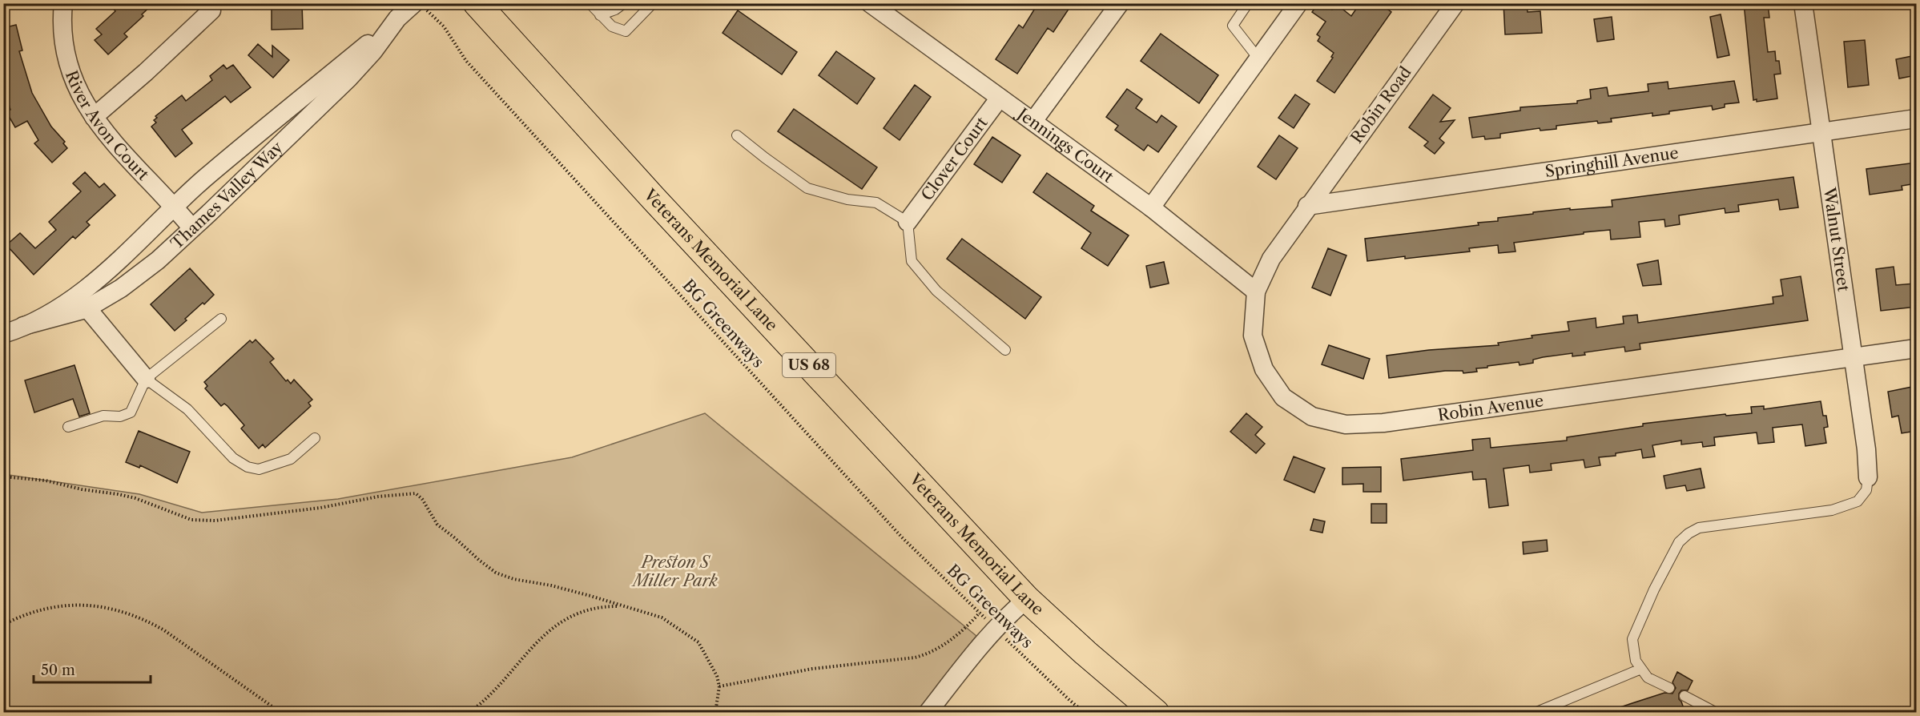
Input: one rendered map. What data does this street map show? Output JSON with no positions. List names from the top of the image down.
{
  "streets": {
    "main road": ["Veterans Memorial Lane", "US 68"],
    "street": [
      "Robin Road",
      "River Avon Court",
      "Jennings Court",
      "Clover Court",
      "Springhill Avenue",
      "Thames Valley Way",
      "Walnut Street",
      "Robin Avenue"
    ],
    "path": ["BG Greenways"]
  },
  "crossings": [
    ["Robin Road", "Springhill Avenue"],
    ["Robin Road", "Robin Avenue"],
    ["River Avon Court", "Thames Valley Way"],
    ["Jennings Court", "Clover Court"],
    ["Jennings Court", "Robin Avenue"],
    ["Springhill Avenue", "Walnut Street"],
    ["Springhill Avenue", "Robin Avenue"],
    ["Walnut Street", "Robin Avenue"]
  ],
  "parks": ["Preston S Miller Park"],
  "scale_bar": "50 m"
}
